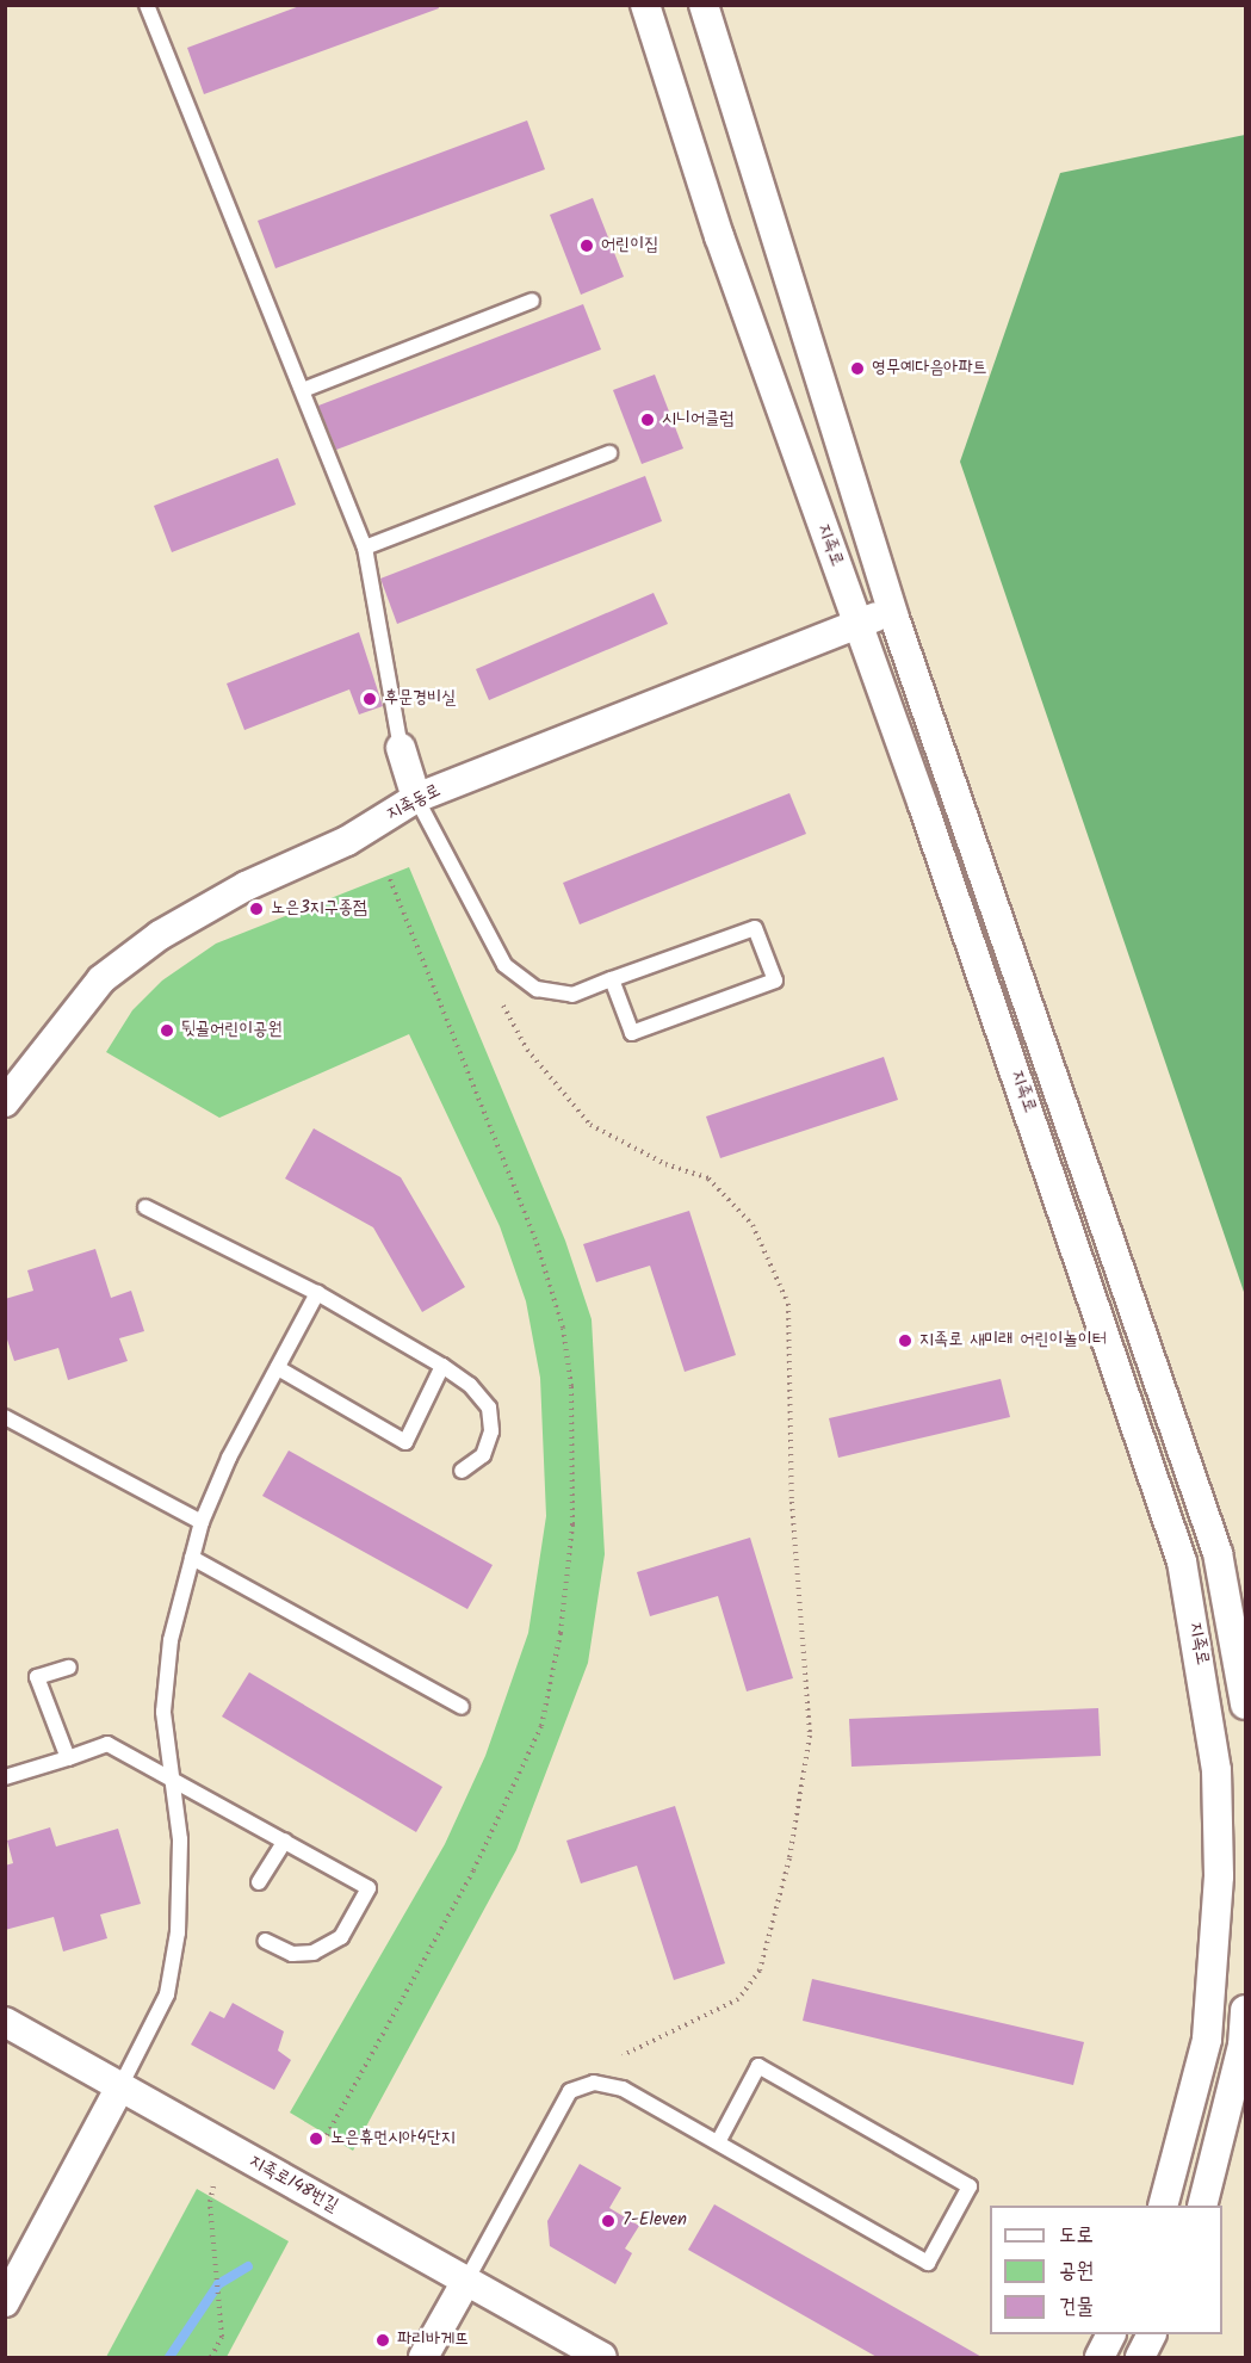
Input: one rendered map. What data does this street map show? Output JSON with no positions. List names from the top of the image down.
{
  "streets": {
    "street": ["지족로", "지족동로", "지족로148번길"]
  },
  "crossings": [
    ["지족로", "지족동로"]
  ],
  "places": [
    "어린이집",
    "영무예다음아파트",
    "시니어클럽",
    "후문경비실",
    "노은3지구종점",
    "뒷골어린이공원",
    "지족로 새미래 어린이놀이터",
    "노은휴먼시아4단지",
    "7-Eleven",
    "파리바게뜨"
  ],
  "legend": ["도로", "공원", "건물"]
}
